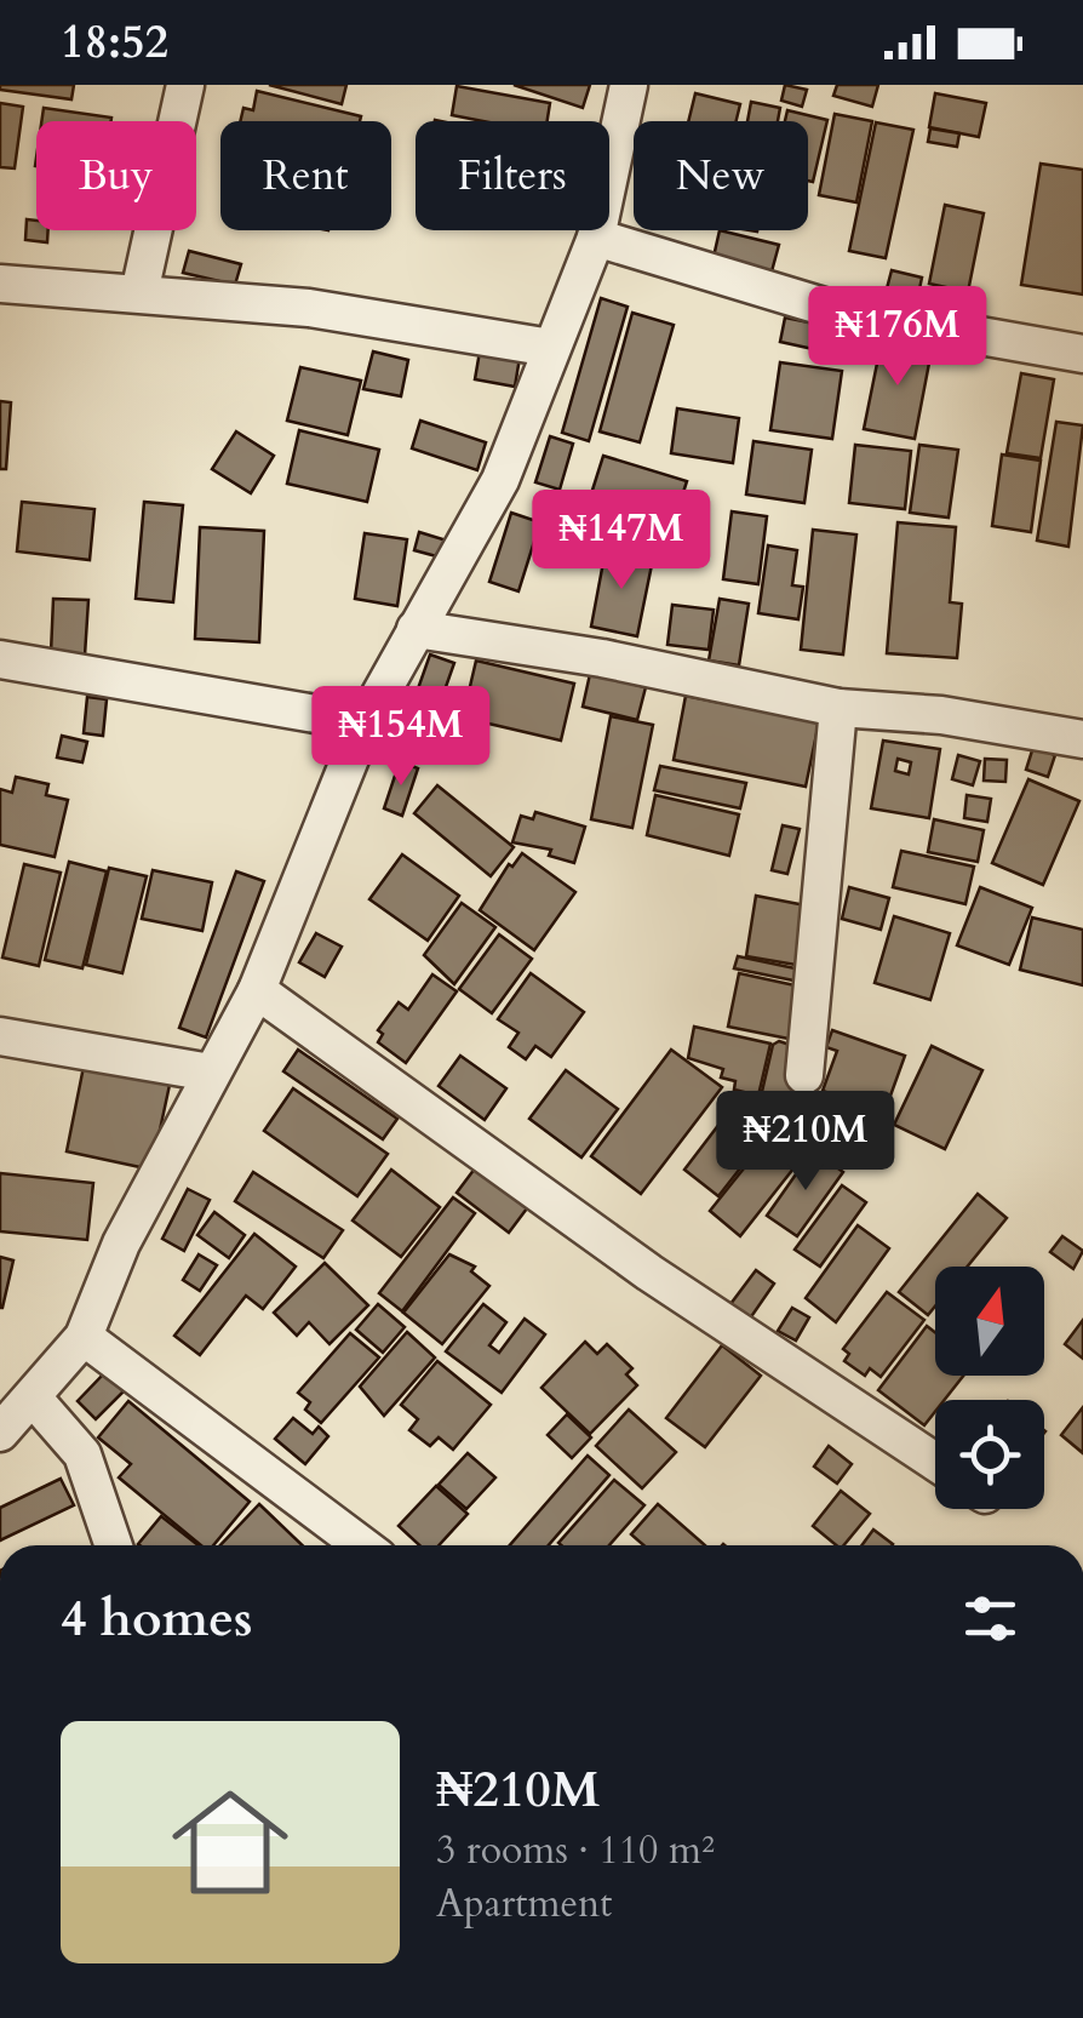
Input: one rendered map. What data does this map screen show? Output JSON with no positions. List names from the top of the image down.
{
  "north": "top",
  "page": {
    "status": "18:52",
    "chip": [
      "Buy",
      "Rent",
      "Filters",
      "New"
    ],
    "price": [
      "₦176M",
      "₦147M",
      "₦154M",
      "₦210M"
    ],
    "heading": "4 homes",
    "list": [
      {
        "name": "₦210M",
        "note": "3 rooms · 110 m² · Apartment"
      }
    ]
  }
}
